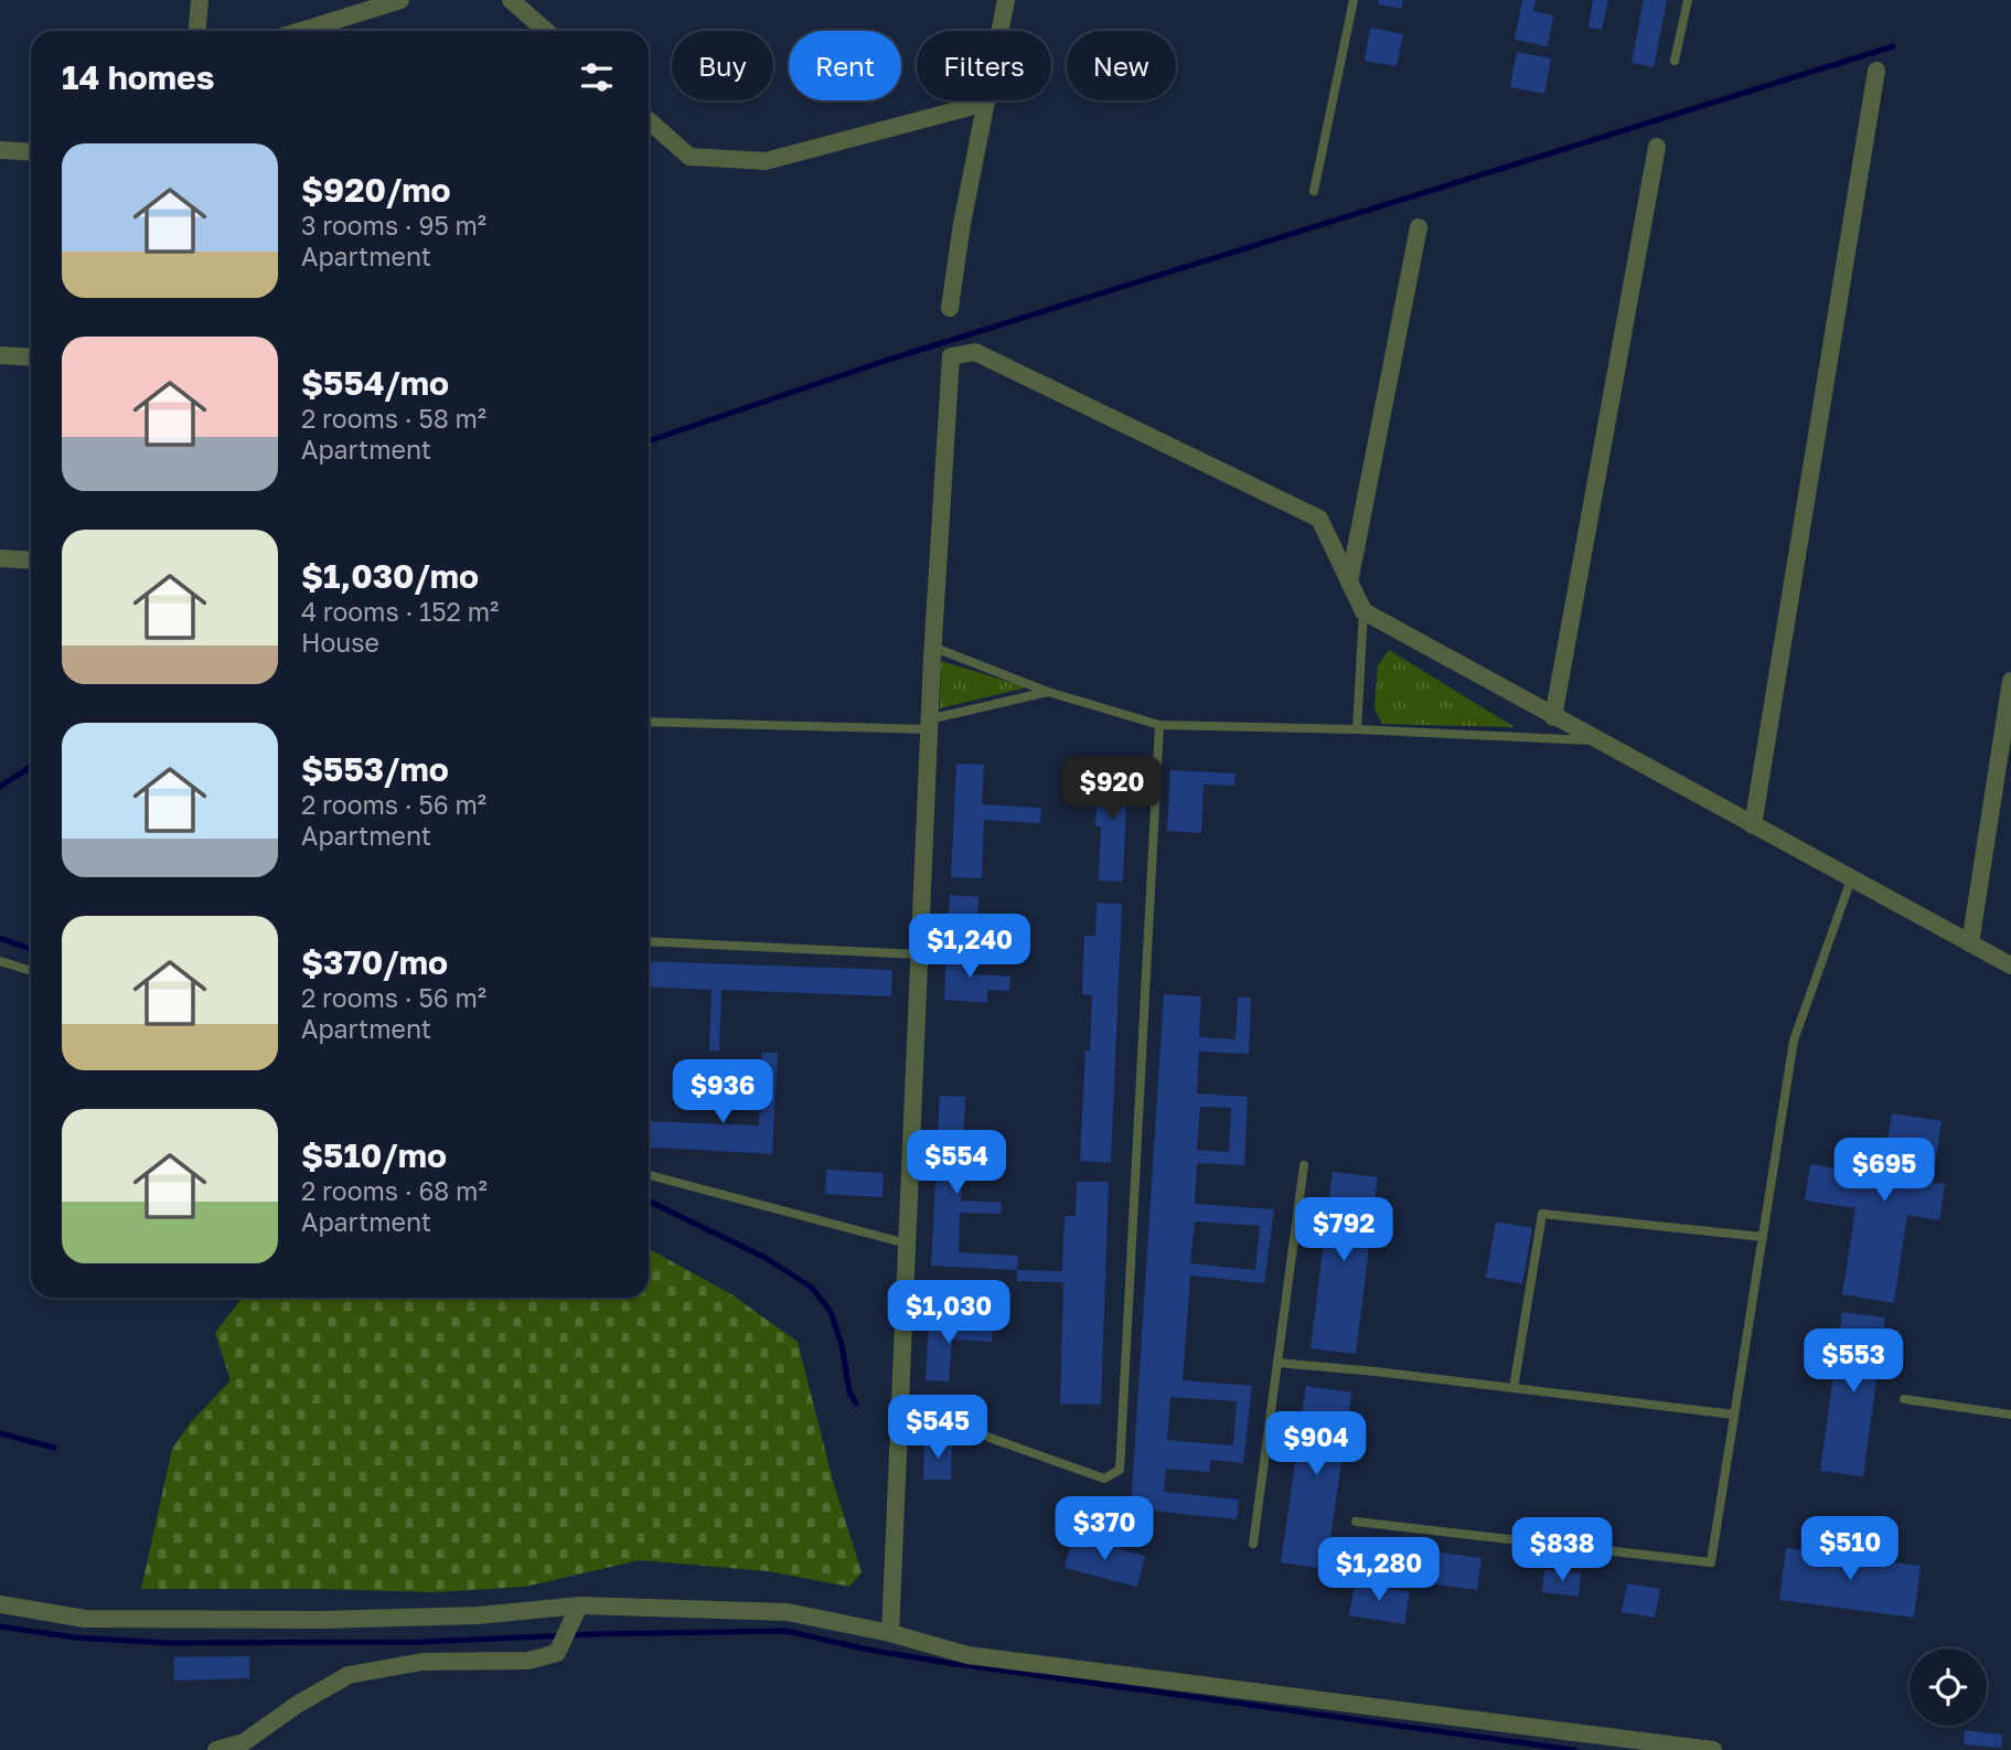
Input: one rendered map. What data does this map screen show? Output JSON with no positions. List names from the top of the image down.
{
  "page": {
    "chip": [
      "Buy",
      "Rent",
      "Filters",
      "New"
    ],
    "heading": "14 homes",
    "list": [
      {
        "name": "$920/mo",
        "note": "3 rooms · 95 m² · Apartment"
      },
      {
        "name": "$554/mo",
        "note": "2 rooms · 58 m² · Apartment"
      },
      {
        "name": "$1,030/mo",
        "note": "4 rooms · 152 m² · House"
      },
      {
        "name": "$553/mo",
        "note": "2 rooms · 56 m² · Apartment"
      },
      {
        "name": "$370/mo",
        "note": "2 rooms · 56 m² · Apartment"
      },
      {
        "name": "$510/mo",
        "note": "2 rooms · 68 m² · Apartment"
      }
    ],
    "price": [
      "$920",
      "$1,240",
      "$936",
      "$554",
      "$695",
      "$792",
      "$1,030",
      "$553",
      "$545",
      "$904",
      "$370",
      "$510",
      "$838",
      "$1,280"
    ]
  }
}
